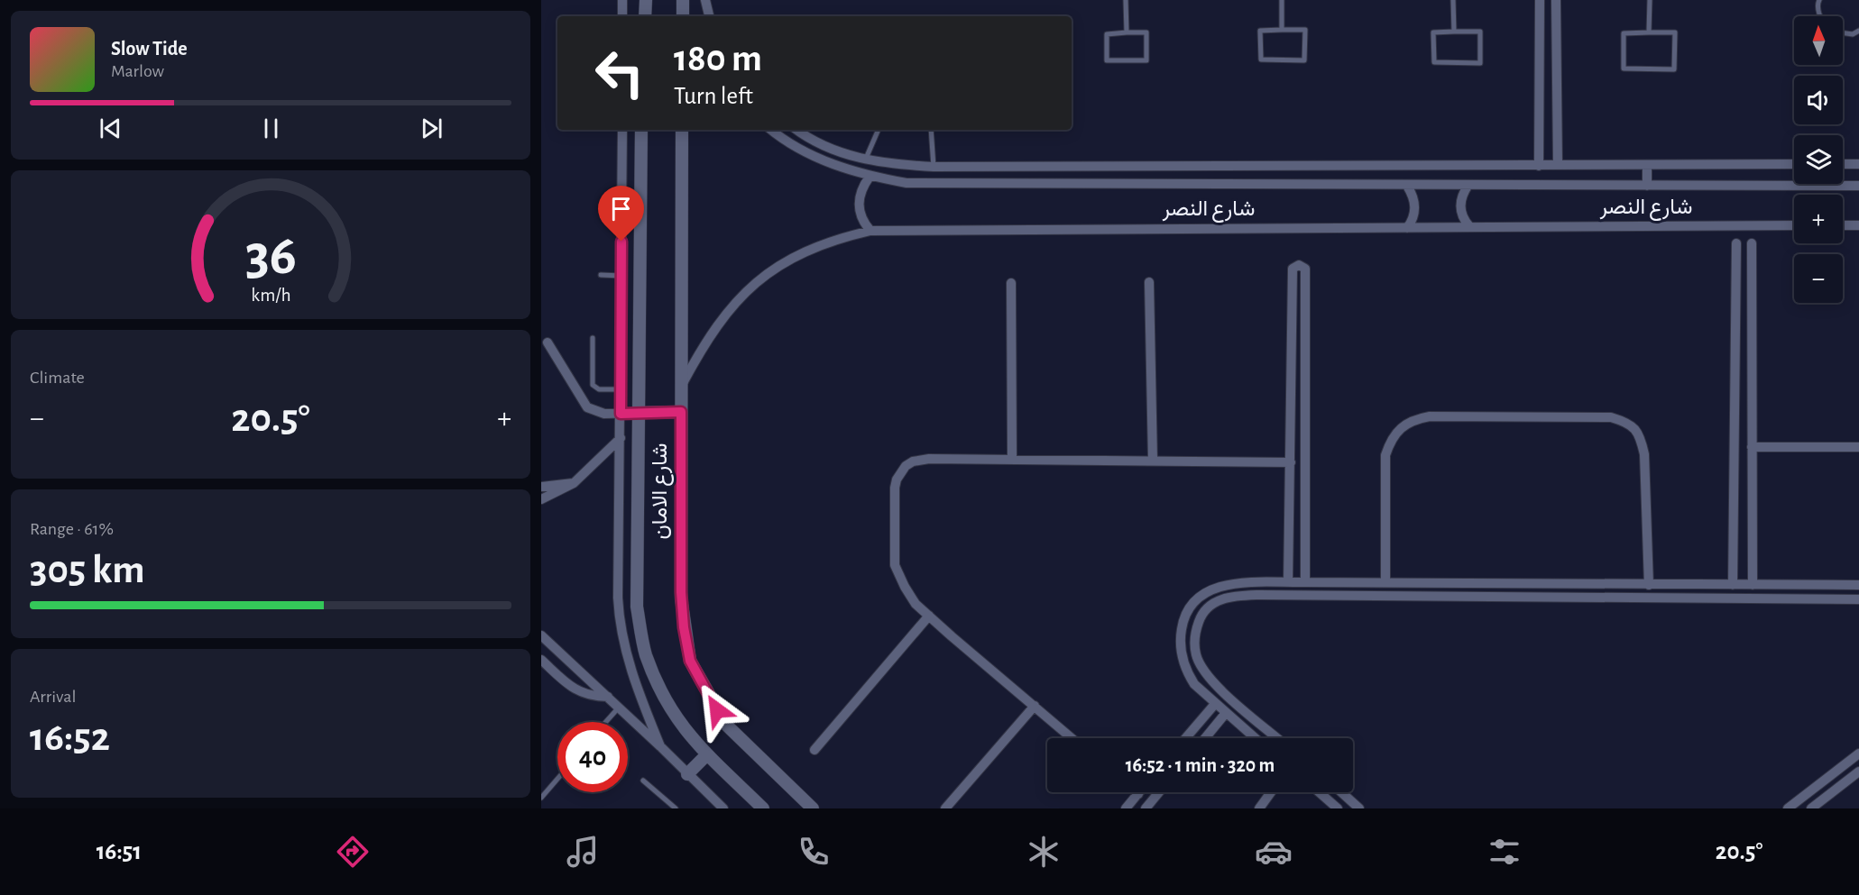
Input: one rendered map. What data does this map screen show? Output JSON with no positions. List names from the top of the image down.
{
  "streets": {
    "street": ["شارع النصر", "شارع الامان"]
  },
  "crossings": [
    ["شارع النصر", "شارع الامان"]
  ],
  "north": "top",
  "page": {
    "map_buttons": ["+", "−"],
    "turn": ["180 m", "Turn left"],
    "song": ["Slow Tide", "Marlow"],
    "tile": [
      "Climate",
      ["Range · 61%", "305 km"],
      ["Arrival", "16:52"]
    ],
    "heat": ["−", "20.5°", "+"],
    "limit": "40",
    "trip": "16:52 · 1 min · 320 m",
    "tabs": ["16:51", "20.5°"],
    "gauge": ["36", "km/h"]
  }
}
